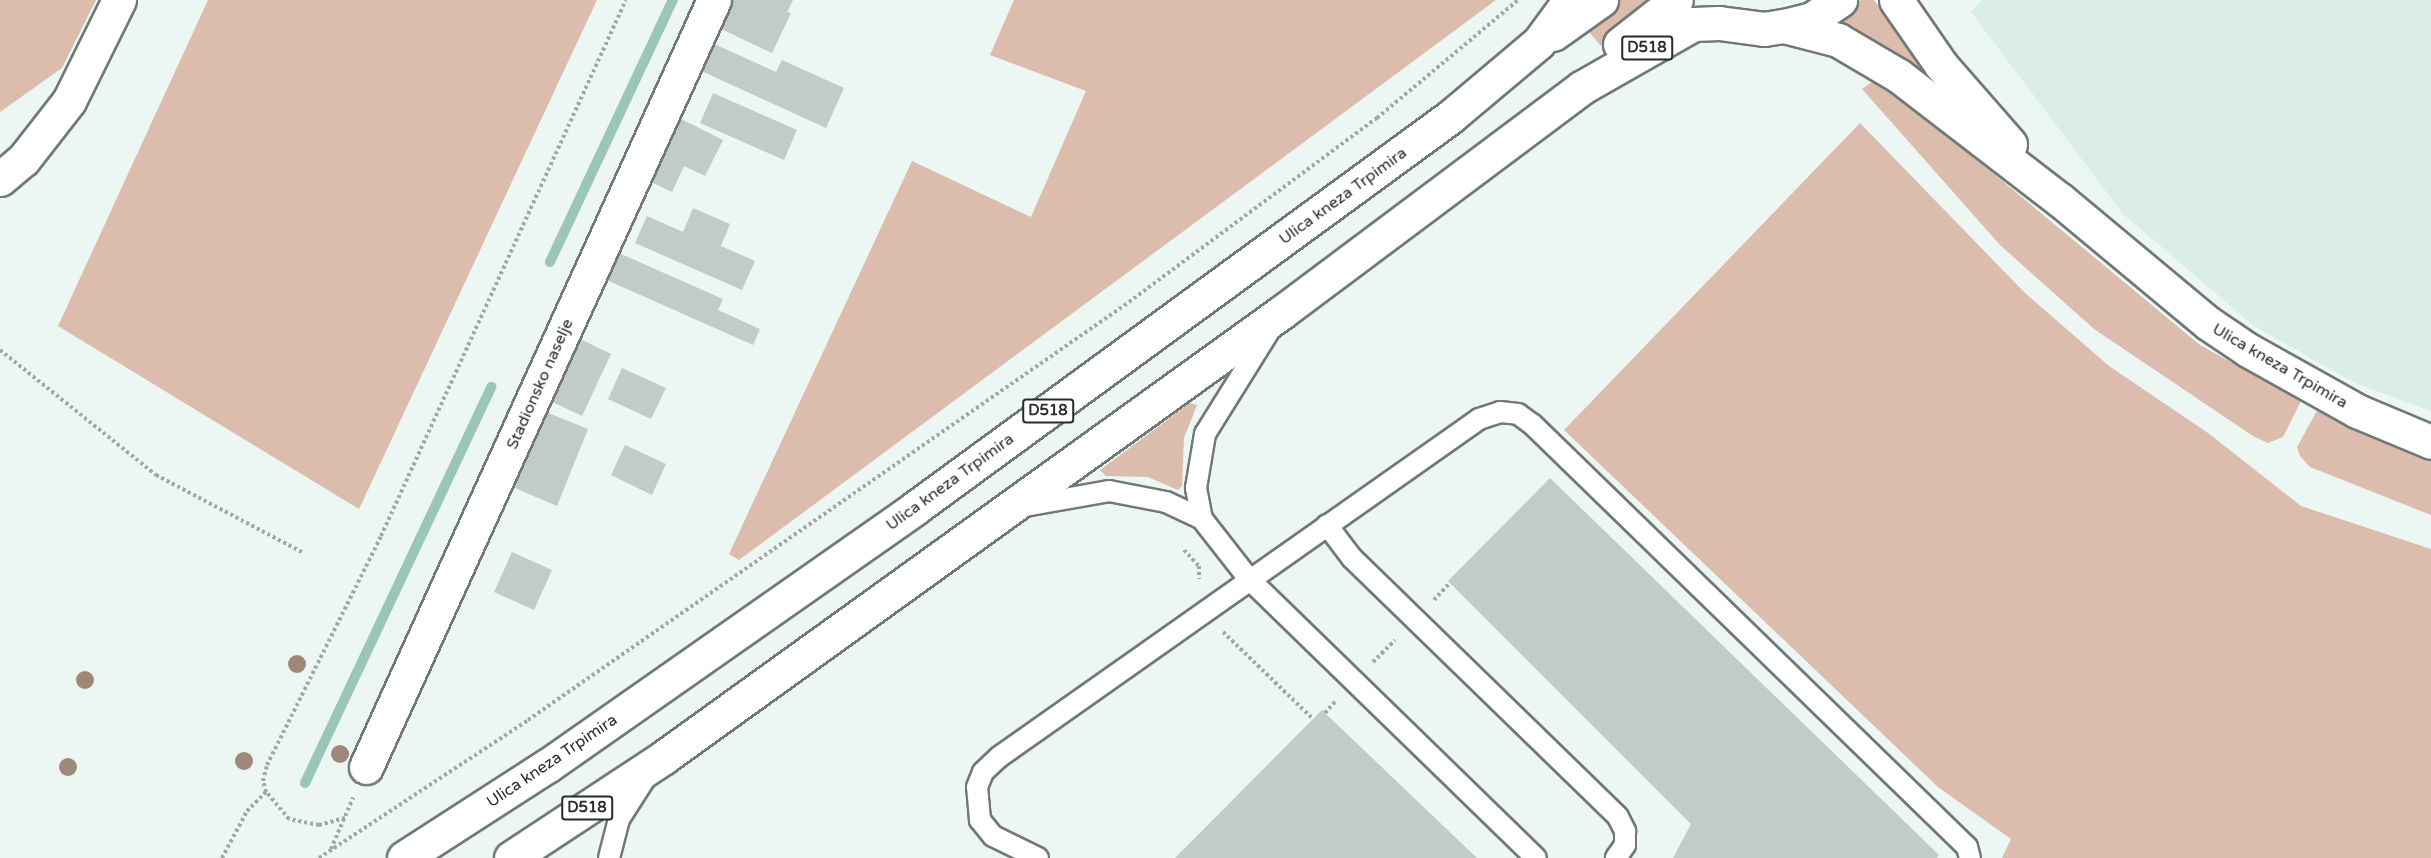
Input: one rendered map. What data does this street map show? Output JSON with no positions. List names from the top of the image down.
{
  "streets": {
    "main road": ["D518", "Ulica kneza Trpimira", "Stadionsko naselje"]
  },
  "crossings": [
    ["D518", "Ulica kneza Trpimira"]
  ]
}
